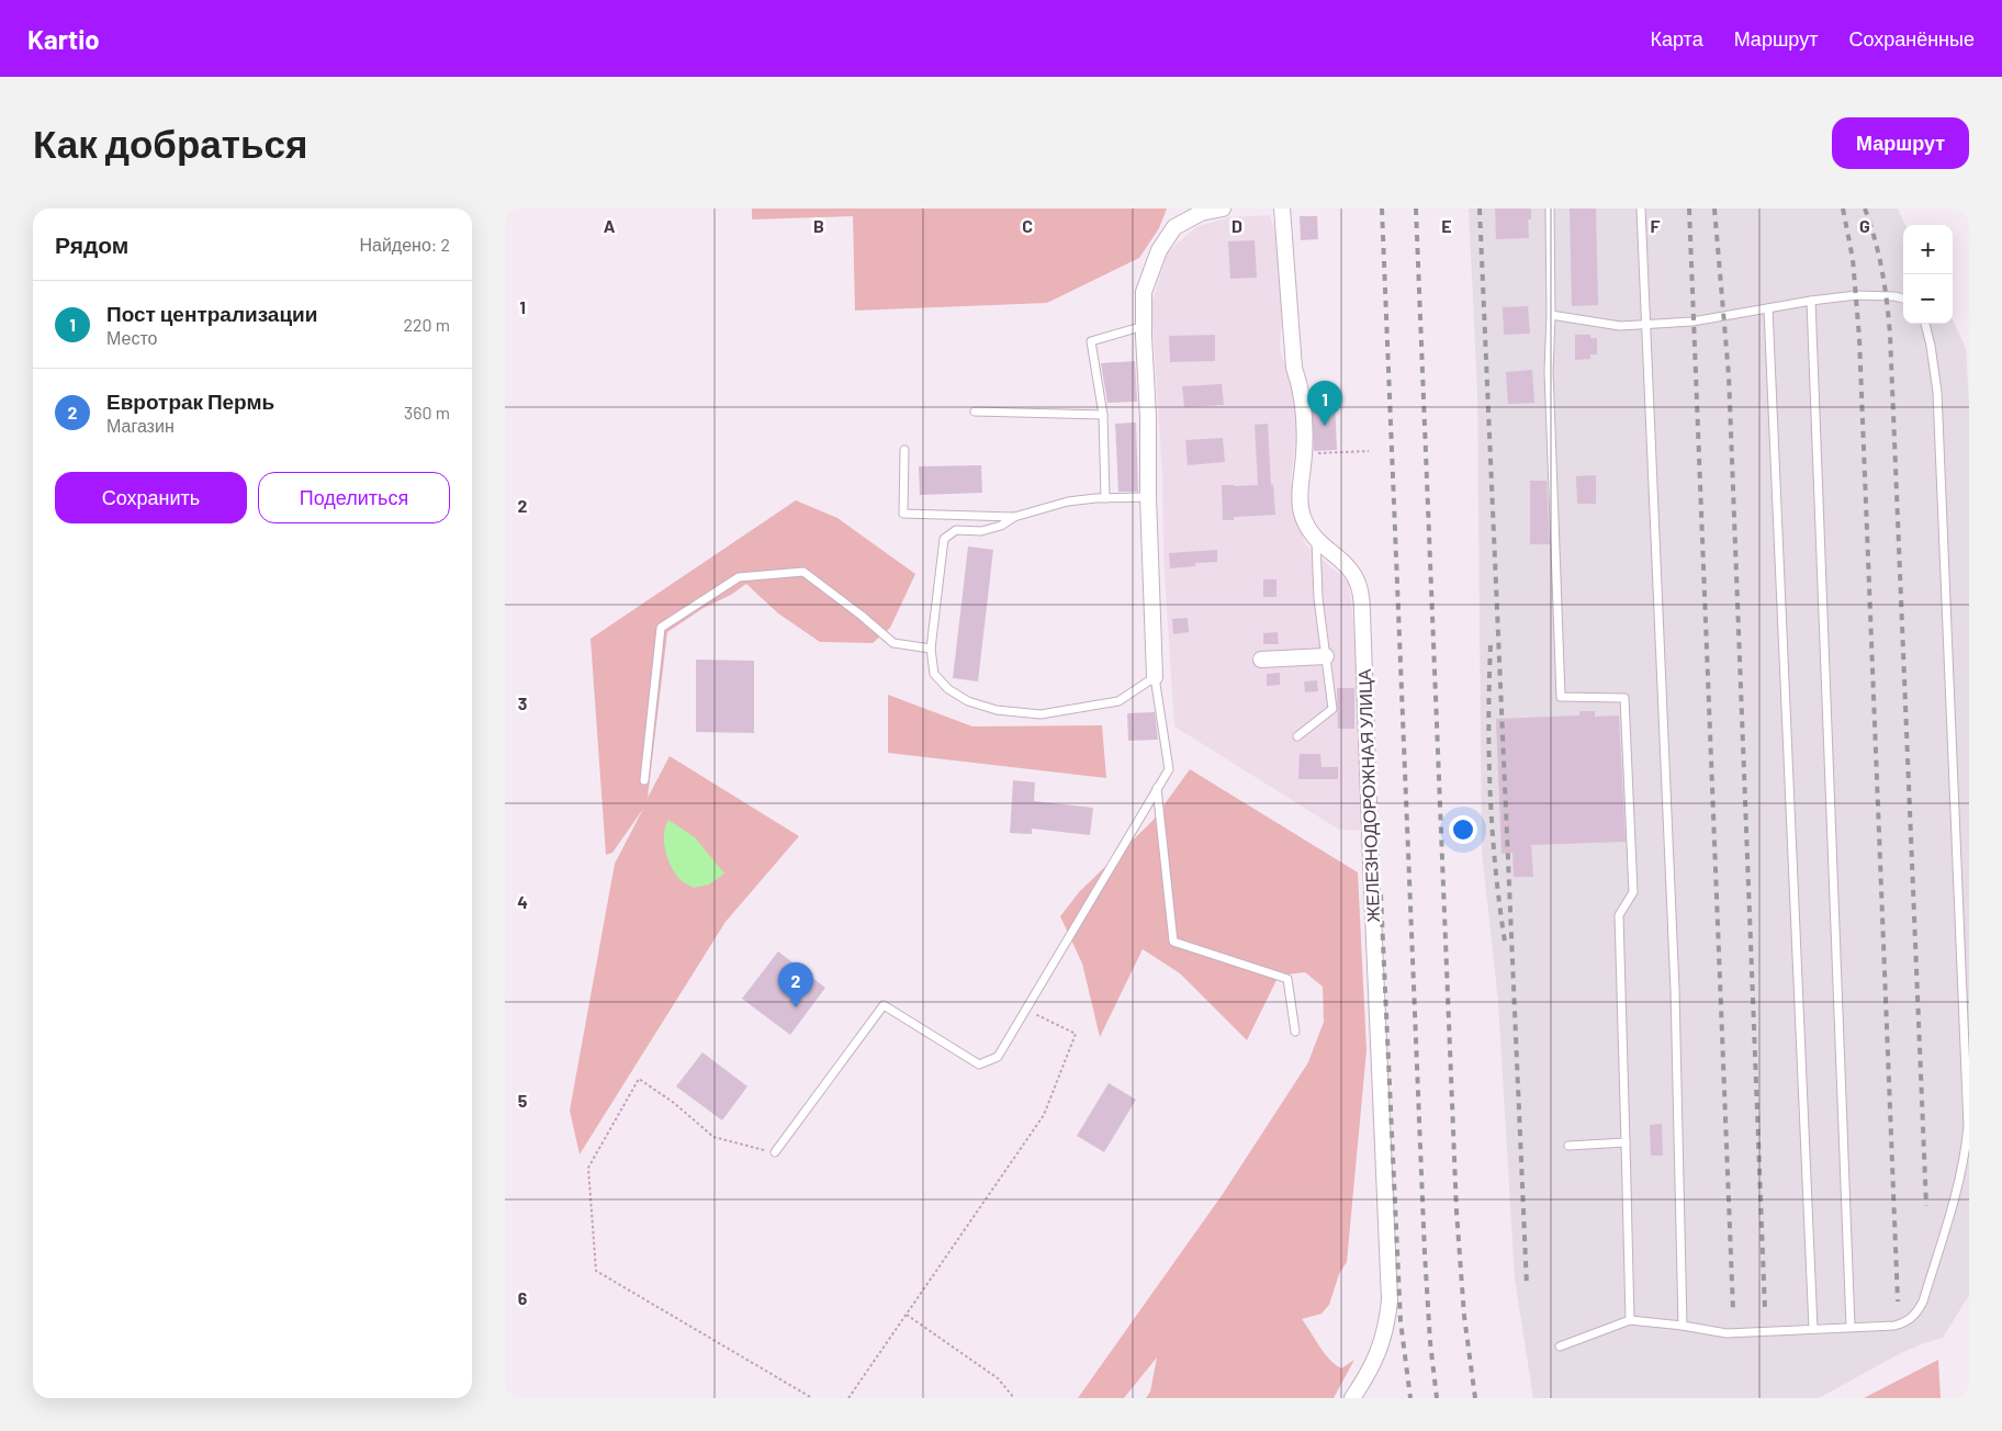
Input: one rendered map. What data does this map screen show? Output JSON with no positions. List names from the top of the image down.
{
  "streets": {
    "street": ["ЖЕЛЕЗНОДОРОЖНАЯ УЛИЦА"]
  },
  "page": {
    "header": "Kartio",
    "nav": ["Карта", "Маршрут", "Сохранённые"],
    "buttons": [
      "Маршрут",
      ["Сохранить", "Поделиться"]
    ],
    "title": "Как добраться",
    "heading": ["Рядом", "Найдено: 2"],
    "map_buttons": ["+", "−"],
    "list": [
      {
        "mark": "1",
        "name": "Пост централизации",
        "note": "Место",
        "value": "220 m"
      },
      {
        "mark": "2",
        "name": "Евротрак Пермь",
        "note": "Магазин",
        "value": "360 m"
      }
    ],
    "pins": ["1", "2"]
  },
  "grid": {
    "columns": [
      "A",
      "B",
      "C",
      "D",
      "E",
      "F",
      "G"
    ],
    "rows": [
      "1",
      "2",
      "3",
      "4",
      "5",
      "6"
    ]
  }
}
